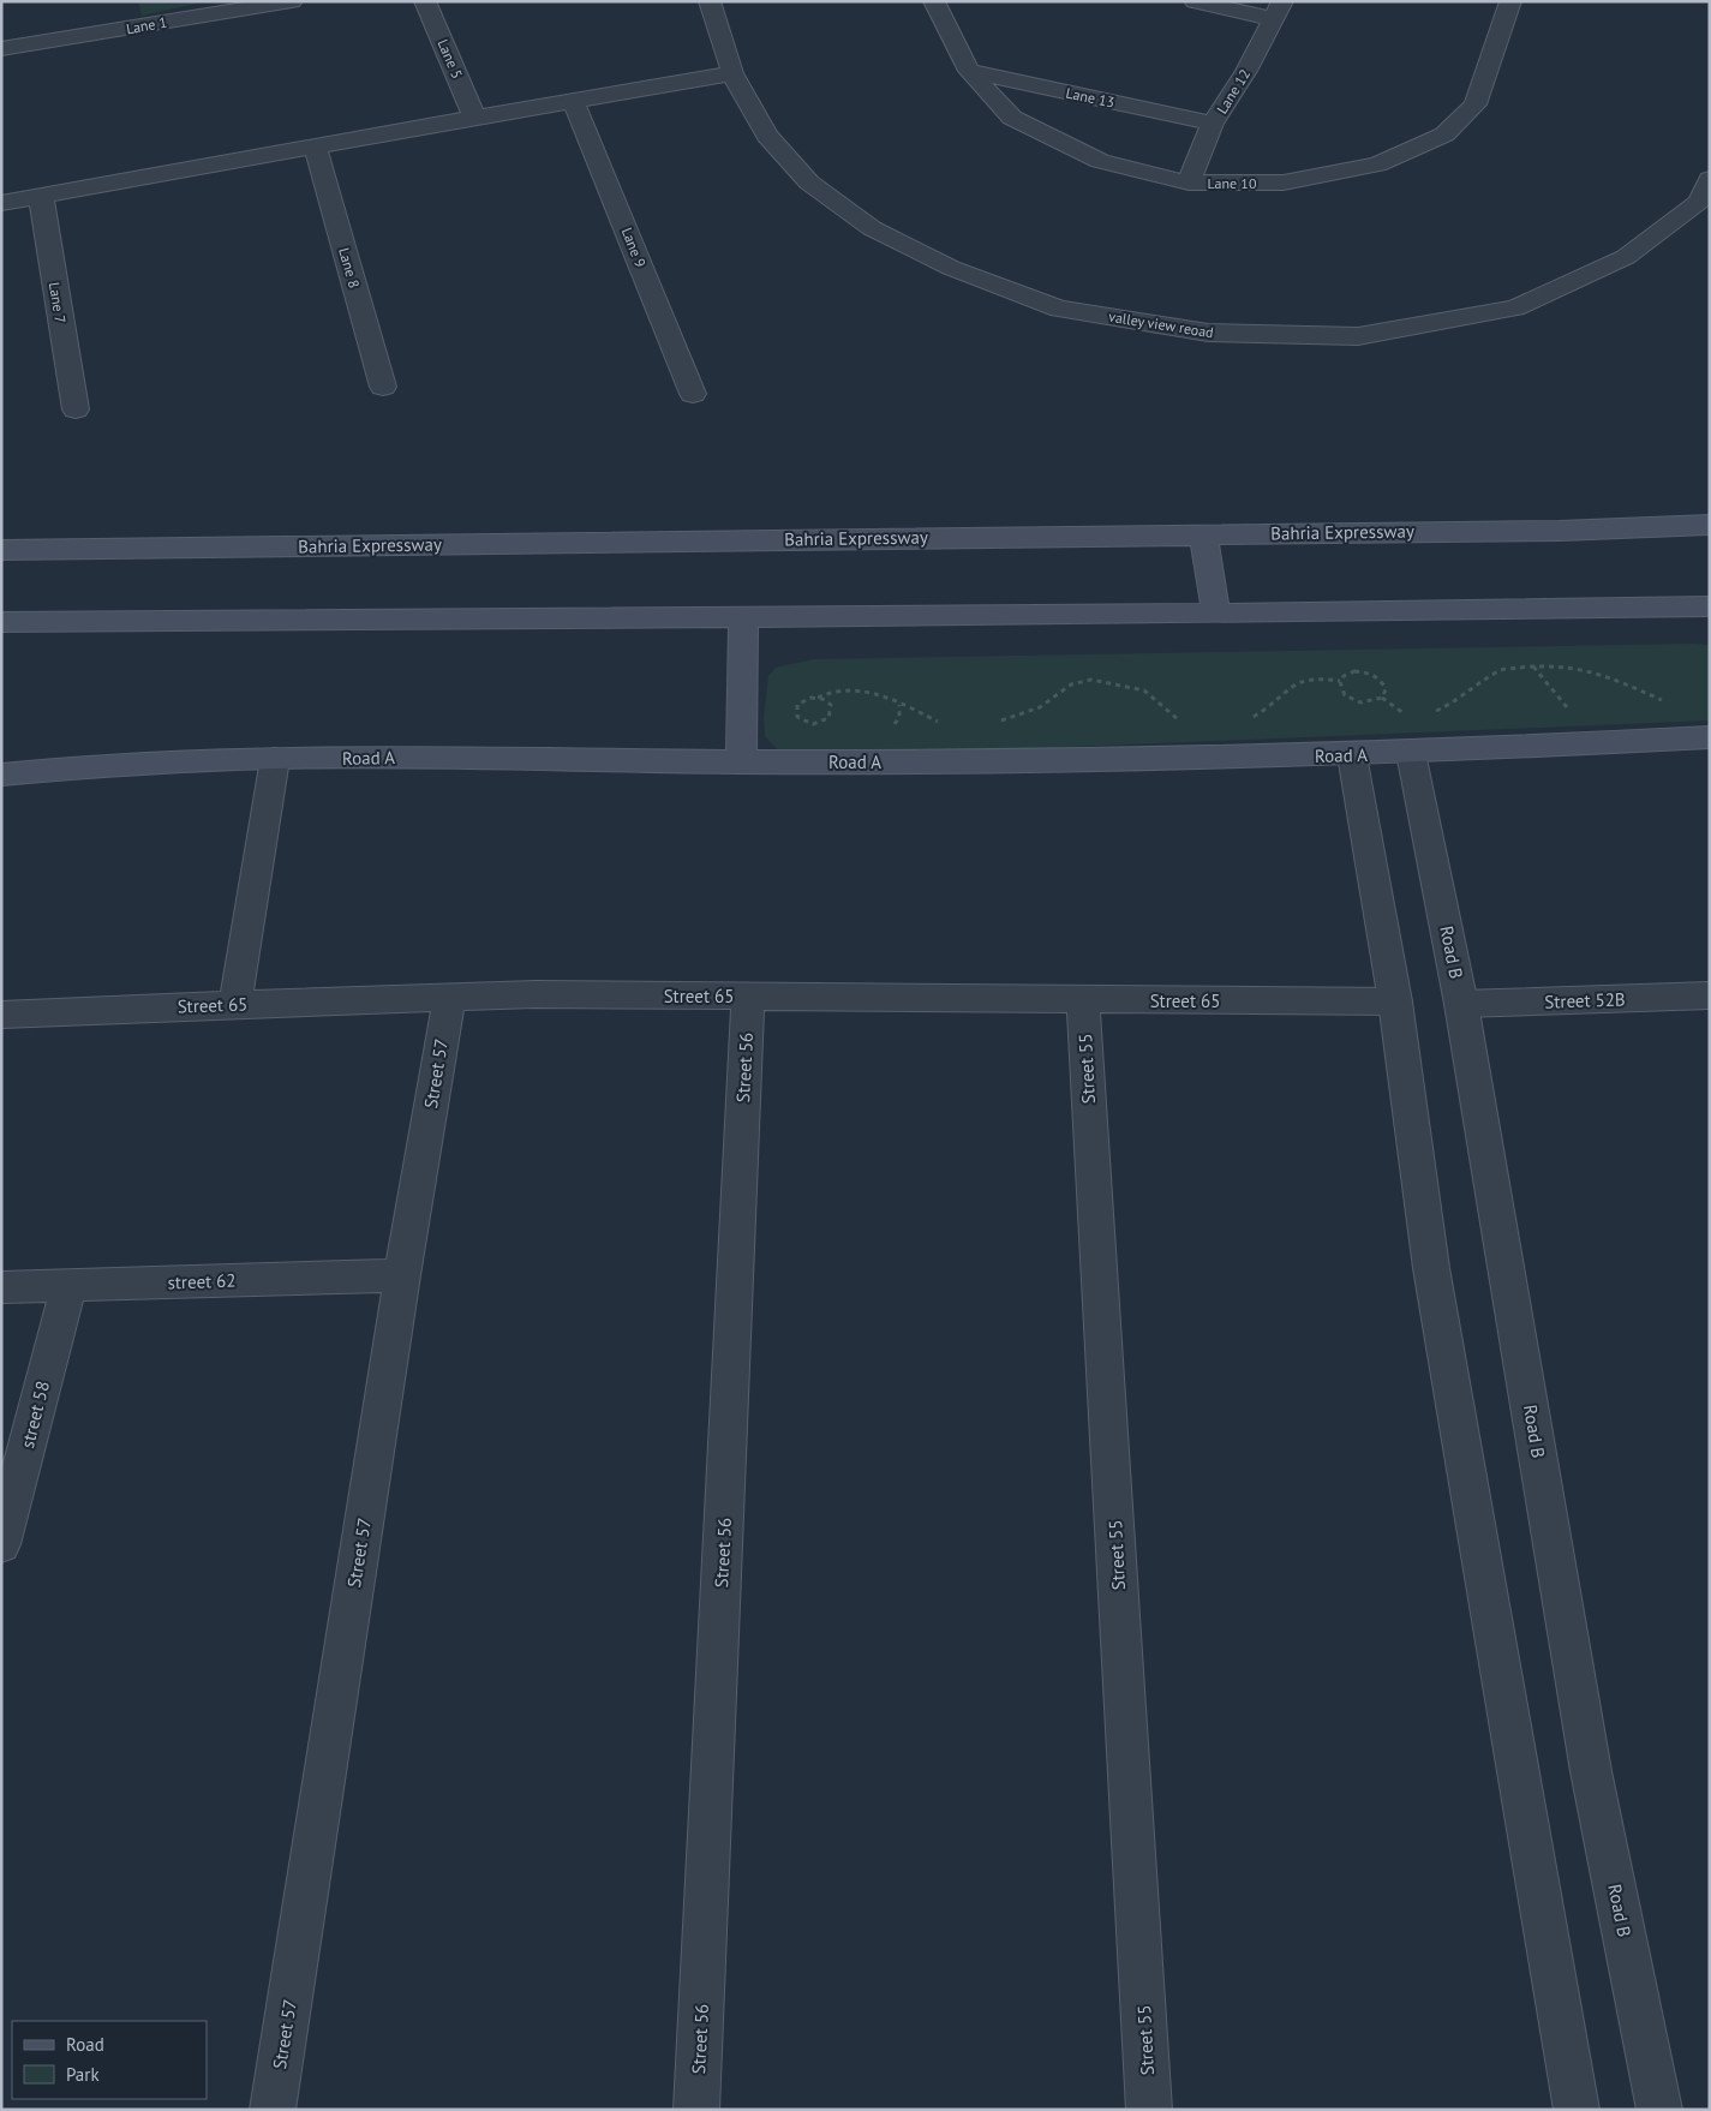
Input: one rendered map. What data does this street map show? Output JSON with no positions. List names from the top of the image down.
{
  "streets": {
    "main road": ["Bahria Expressway", "Road A"],
    "street": [
      "Lane 1",
      "Lane 5",
      "Lane 12",
      "Lane 13",
      "Lane 10",
      "Lane 9",
      "Lane 8",
      "Lane 7",
      "valley view reoad",
      "Road B",
      "Street 65",
      "Street 52B",
      "Street 56",
      "Street 55",
      "Street 57",
      "street 62",
      "street 58"
    ]
  },
  "crossings": [
    ["Lane 12", "Lane 13"],
    ["Lane 12", "Lane 10"],
    ["Lane 13", "Lane 10"],
    ["Road A", "Road B"],
    ["Road B", "Street 52B"],
    ["Street 65", "Street 56"],
    ["Street 65", "Street 55"],
    ["Street 65", "Street 57"],
    ["Street 57", "street 62"],
    ["street 62", "street 58"]
  ],
  "legend": ["Road", "Park"]
}
